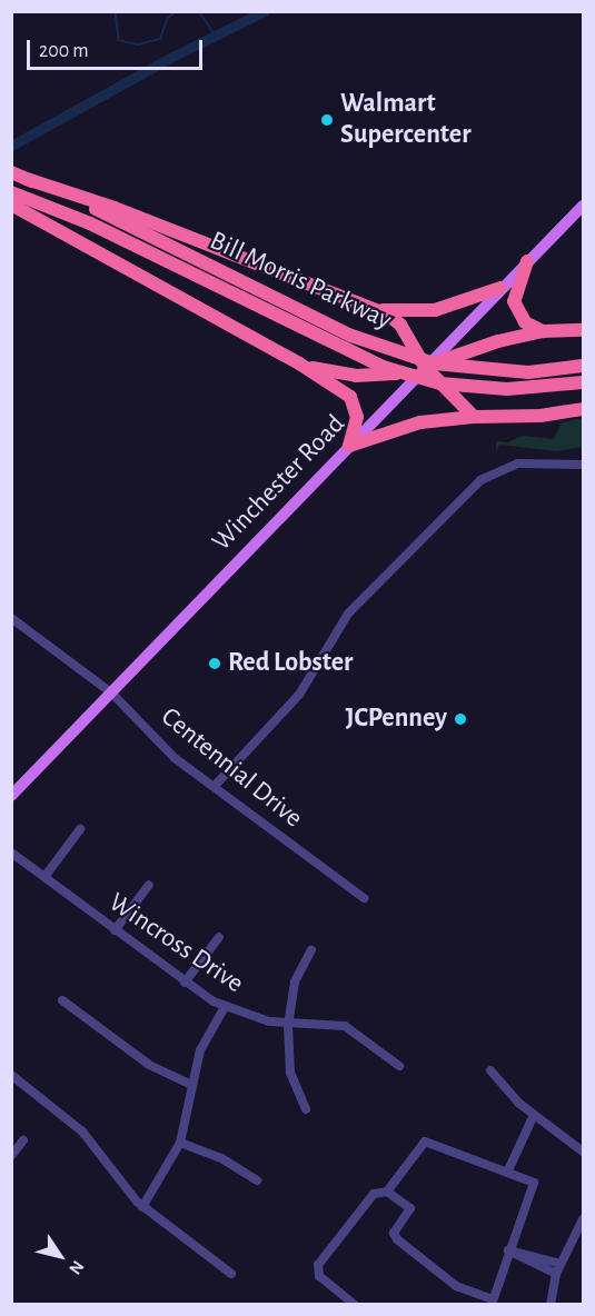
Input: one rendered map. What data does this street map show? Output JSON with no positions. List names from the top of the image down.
{
  "streets": {
    "highway": ["Bill Morris Parkway"],
    "main road": ["Winchester Road"],
    "street": ["Centennial Drive", "Wincross Drive"]
  },
  "crossings": [
    ["Winchester Road", "Centennial Drive"]
  ],
  "places": ["Walmart Supercenter", "Red Lobster", "JCPenney"],
  "scale_bar": "200 m",
  "north": "bottom right"
}
